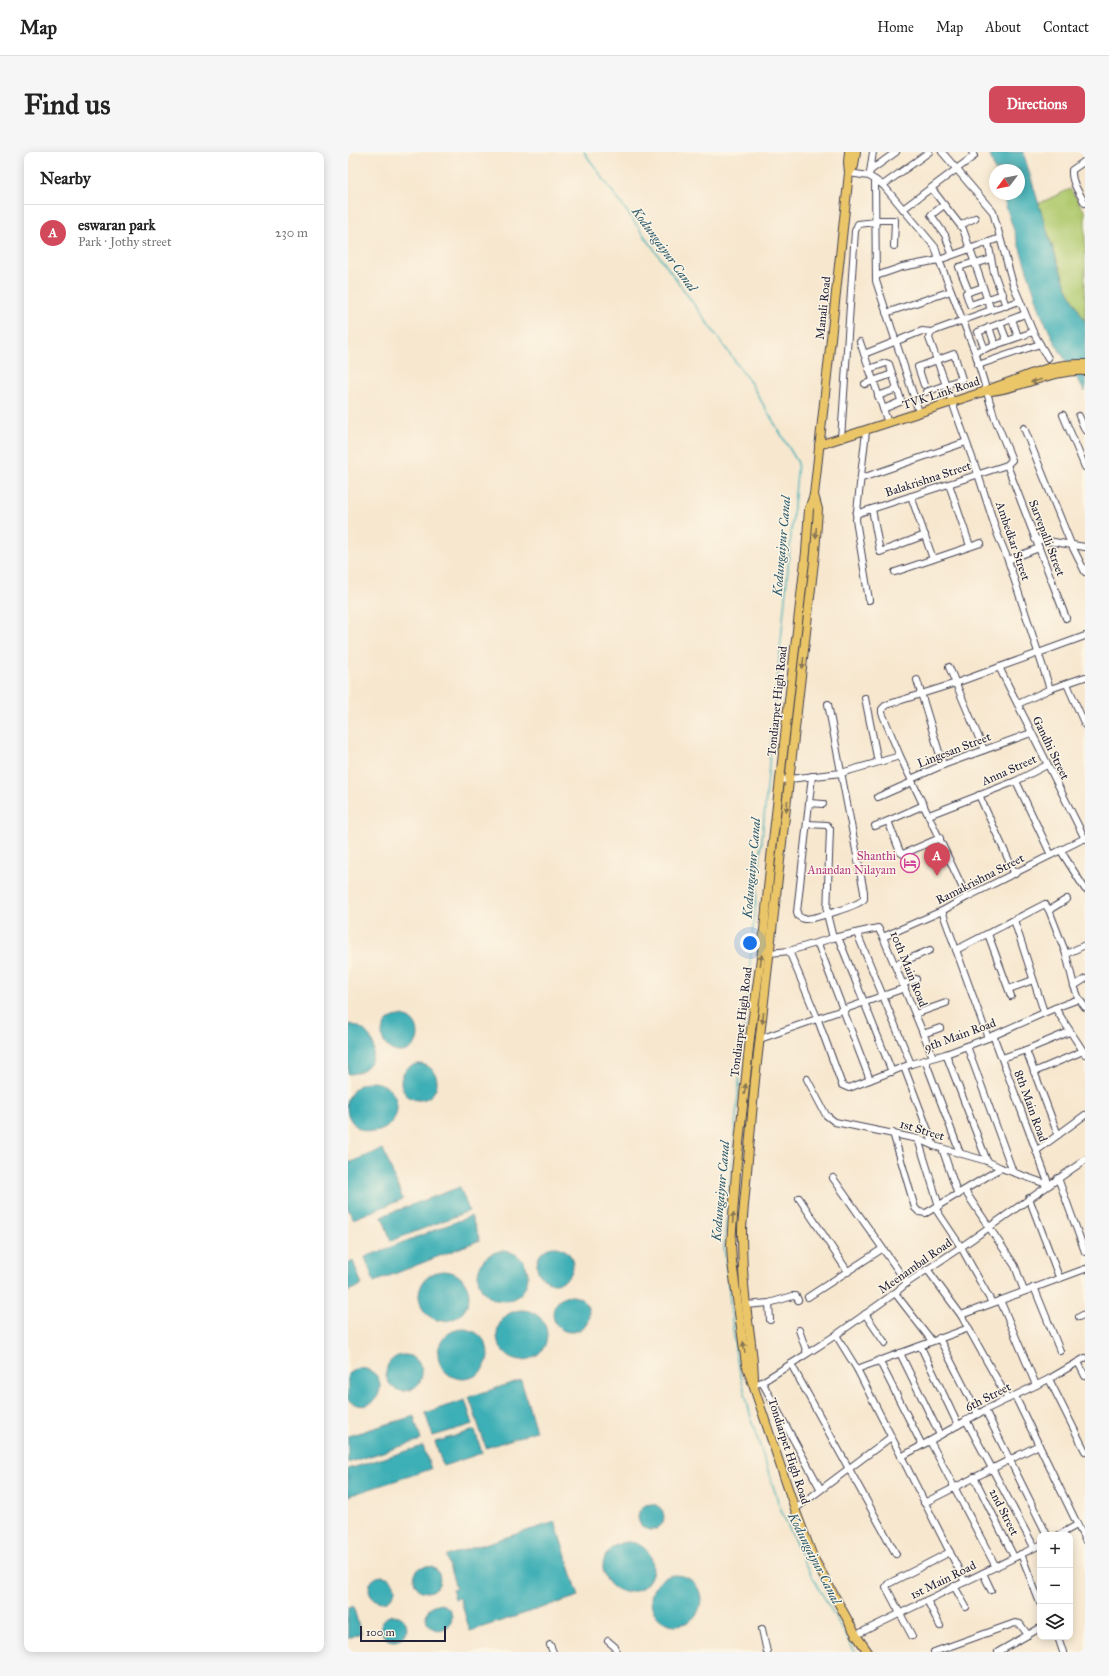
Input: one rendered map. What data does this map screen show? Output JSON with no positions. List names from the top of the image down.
{
  "streets": {
    "main road": ["Manali Road", "TVK Link Road", "Tondiarpet High Road"],
    "street": [
      "Balakrishna Street",
      "Sarvepalli Street",
      "Ambedkar Street",
      "Gandhi Street",
      "Lingesan Street",
      "Anna Street",
      "Ramakrishna Street",
      "10th Main Road",
      "9th Main Road",
      "8th Main Road",
      "1st Street",
      "Meenambal Road",
      "6th Street",
      "2nd Street",
      "1st Main Road"
    ]
  },
  "crossings": [
    ["Manali Road", "TVK Link Road"],
    ["Manali Road", "Tondiarpet High Road"],
    ["TVK Link Road", "Ambedkar Street"],
    ["TVK Link Road", "Tondiarpet High Road"],
    ["Balakrishna Street", "Sarvepalli Street"],
    ["Balakrishna Street", "Ambedkar Street"],
    ["Tondiarpet High Road", "Lingesan Street"],
    ["Tondiarpet High Road", "10th Main Road"],
    ["Tondiarpet High Road", "Meenambal Road"],
    ["Tondiarpet High Road", "1st Main Road"],
    ["Gandhi Street", "Lingesan Street"],
    ["Gandhi Street", "Anna Street"],
    ["Gandhi Street", "Ramakrishna Street"],
    ["Anna Street", "Ramakrishna Street"],
    ["Ramakrishna Street", "10th Main Road"],
    ["Ramakrishna Street", "8th Main Road"],
    ["10th Main Road", "9th Main Road"],
    ["9th Main Road", "8th Main Road"],
    ["8th Main Road", "1st Street"],
    ["8th Main Road", "Meenambal Road"],
    ["1st Street", "Meenambal Road"],
    ["2nd Street", "1st Main Road"]
  ],
  "water": ["Kodungaiyur Canal"],
  "places": {
    "hotel": ["Shanthi Anandan Nilayam"]
  },
  "scale_bar": "100 m",
  "north": "bottom left",
  "page": {
    "header": "Map",
    "nav": [
      "Home",
      "Map",
      "About",
      "Contact"
    ],
    "buttons": "Directions",
    "title": "Find us",
    "heading": "Nearby",
    "list": [
      {
        "mark": "A",
        "name": "eswaran park",
        "note": "Park · Jothy street",
        "value": "230 m"
      }
    ],
    "pins": "A",
    "map_buttons": ["+", "−"],
    "scale": "100 m"
  }
}
